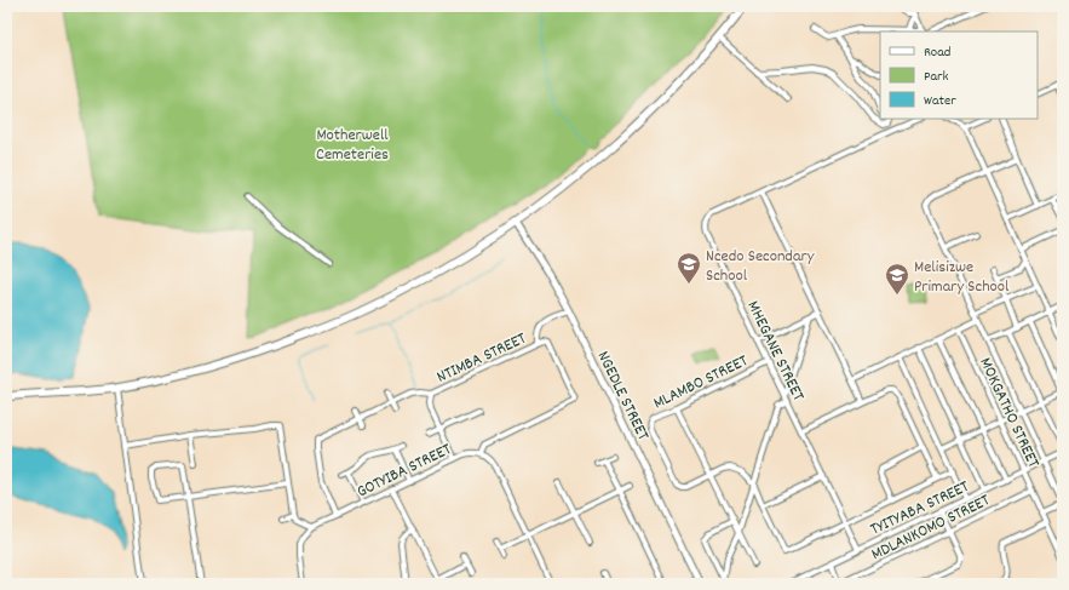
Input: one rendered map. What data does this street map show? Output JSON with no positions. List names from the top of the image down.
{
  "streets": {
    "street": [
      "MHEGANE STREET",
      "NTIMBA STREET",
      "MLAMBO STREET",
      "NGEDLE STREET",
      "MOKGATHO STREET",
      "GOTYIBA STREET",
      "TYITYABA STREET",
      "MDLANKOMO STREET"
    ]
  },
  "crossings": [
    ["MHEGANE STREET", "MLAMBO STREET"],
    ["MHEGANE STREET", "TYITYABA STREET"],
    ["NTIMBA STREET", "GOTYIBA STREET"],
    ["MOKGATHO STREET", "TYITYABA STREET"],
    ["MOKGATHO STREET", "MDLANKOMO STREET"]
  ],
  "parks": ["Motherwell Cemeteries"],
  "places": {
    "school or university": ["Ncedo Secondary School", "Melisizwe Primary School"]
  },
  "legend": ["Road", "Park", "Water"]
}
